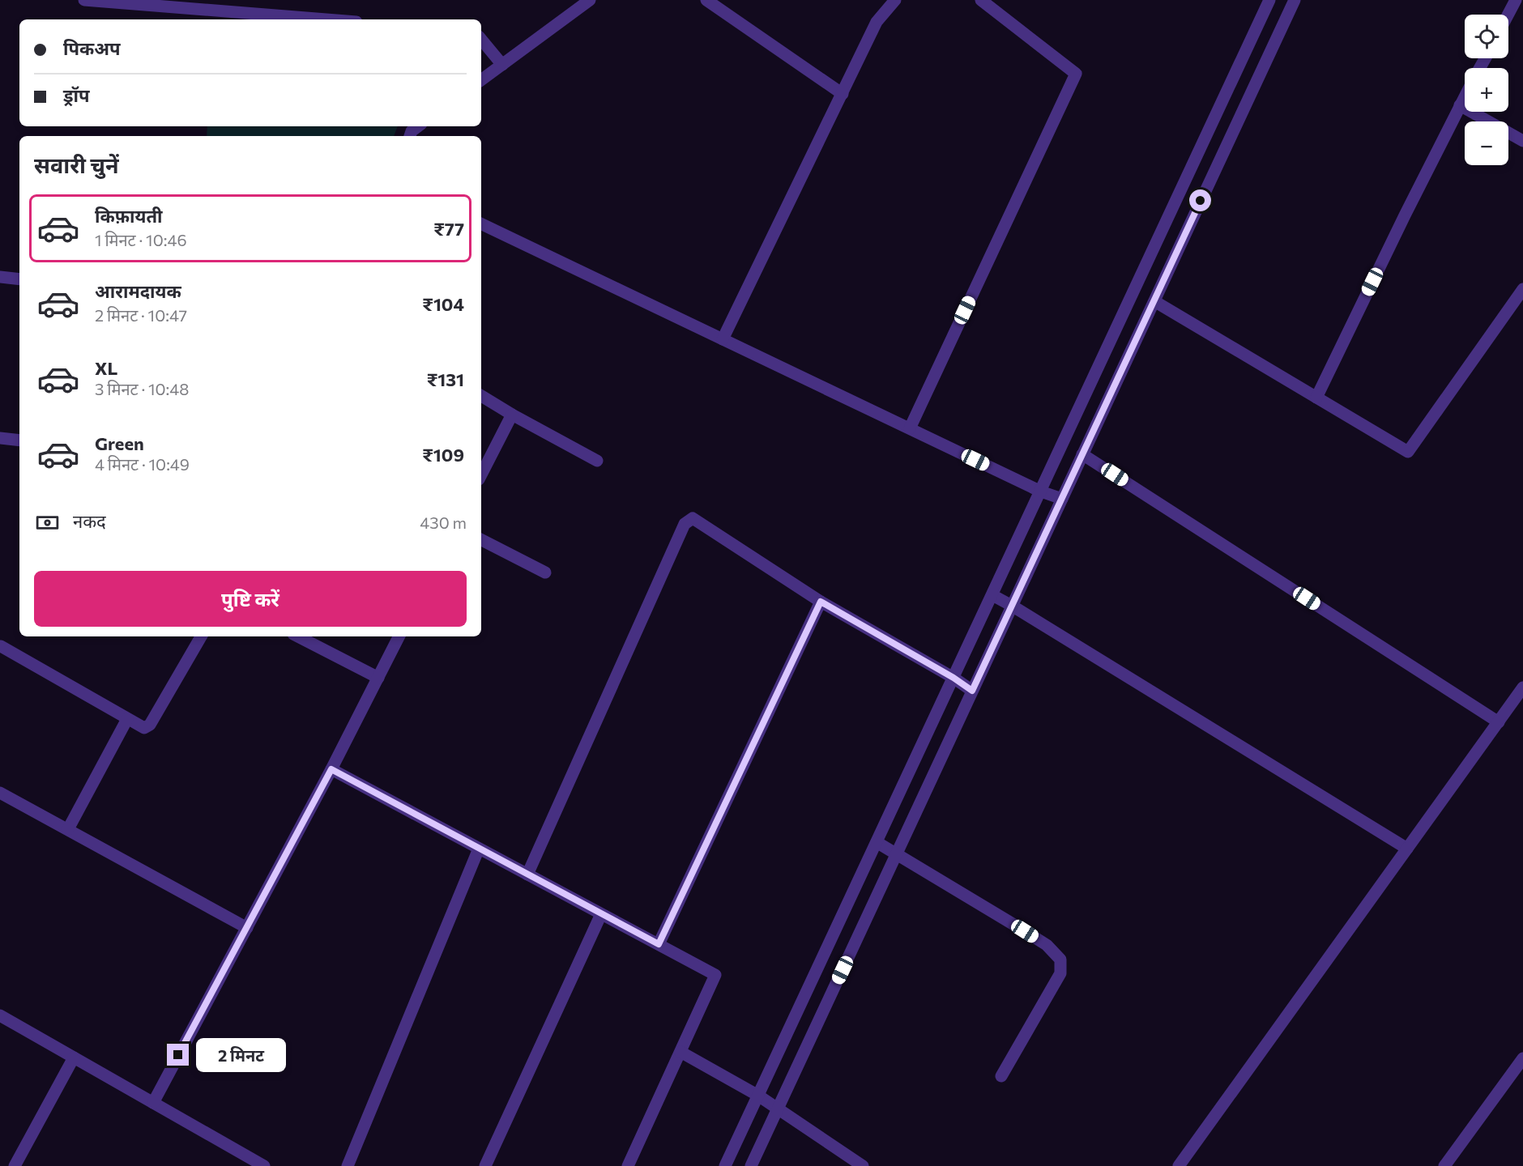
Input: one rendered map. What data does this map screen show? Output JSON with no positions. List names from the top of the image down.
{
  "page": {
    "map_buttons": ["+", "−"],
    "banner": ["पिकअप", "ड्रॉप"],
    "heading": "सवारी चुनें",
    "list": [
      {
        "name": "किफ़ायती",
        "note": "1 मिनट · 10:46",
        "value": "₹77"
      },
      {
        "name": "आरामदायक",
        "note": "2 मिनट · 10:47",
        "value": "₹104"
      },
      {
        "name": "XL",
        "note": "3 मिनट · 10:48",
        "value": "₹131"
      },
      {
        "name": "Green",
        "note": "4 मिनट · 10:49",
        "value": "₹109"
      }
    ],
    "pay": ["नकद", "430 m"],
    "buttons": "पुष्टि करें",
    "bubble": "2 मिनट"
  }
}
